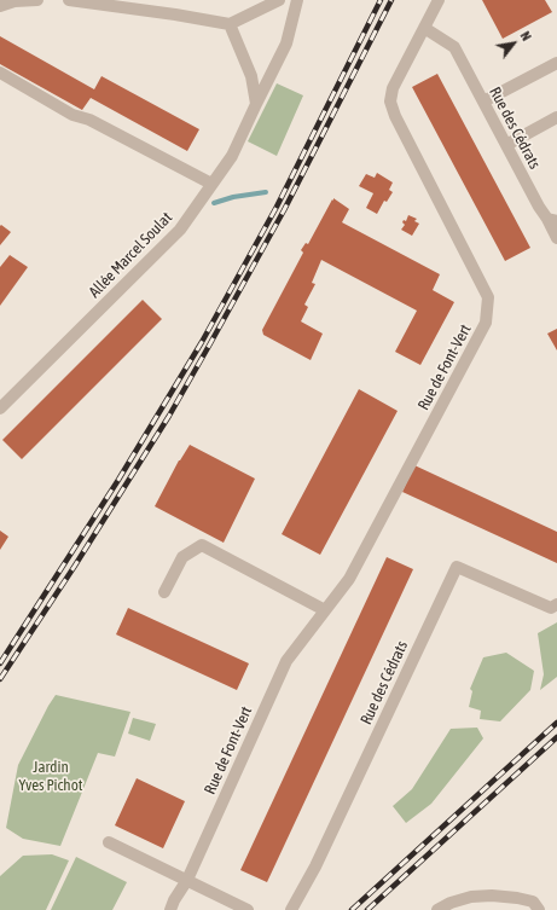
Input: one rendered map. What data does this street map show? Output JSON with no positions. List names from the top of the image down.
{
  "streets": {
    "street": ["Rue des Cédrats", "Allée Marcel Soulat", "Rue de Font-Vert"]
  },
  "crossings": [
    ["Rue des Cédrats", "Rue de Font-Vert"]
  ],
  "parks": ["Jardin Yves Pichot"],
  "north": "top right"
}
